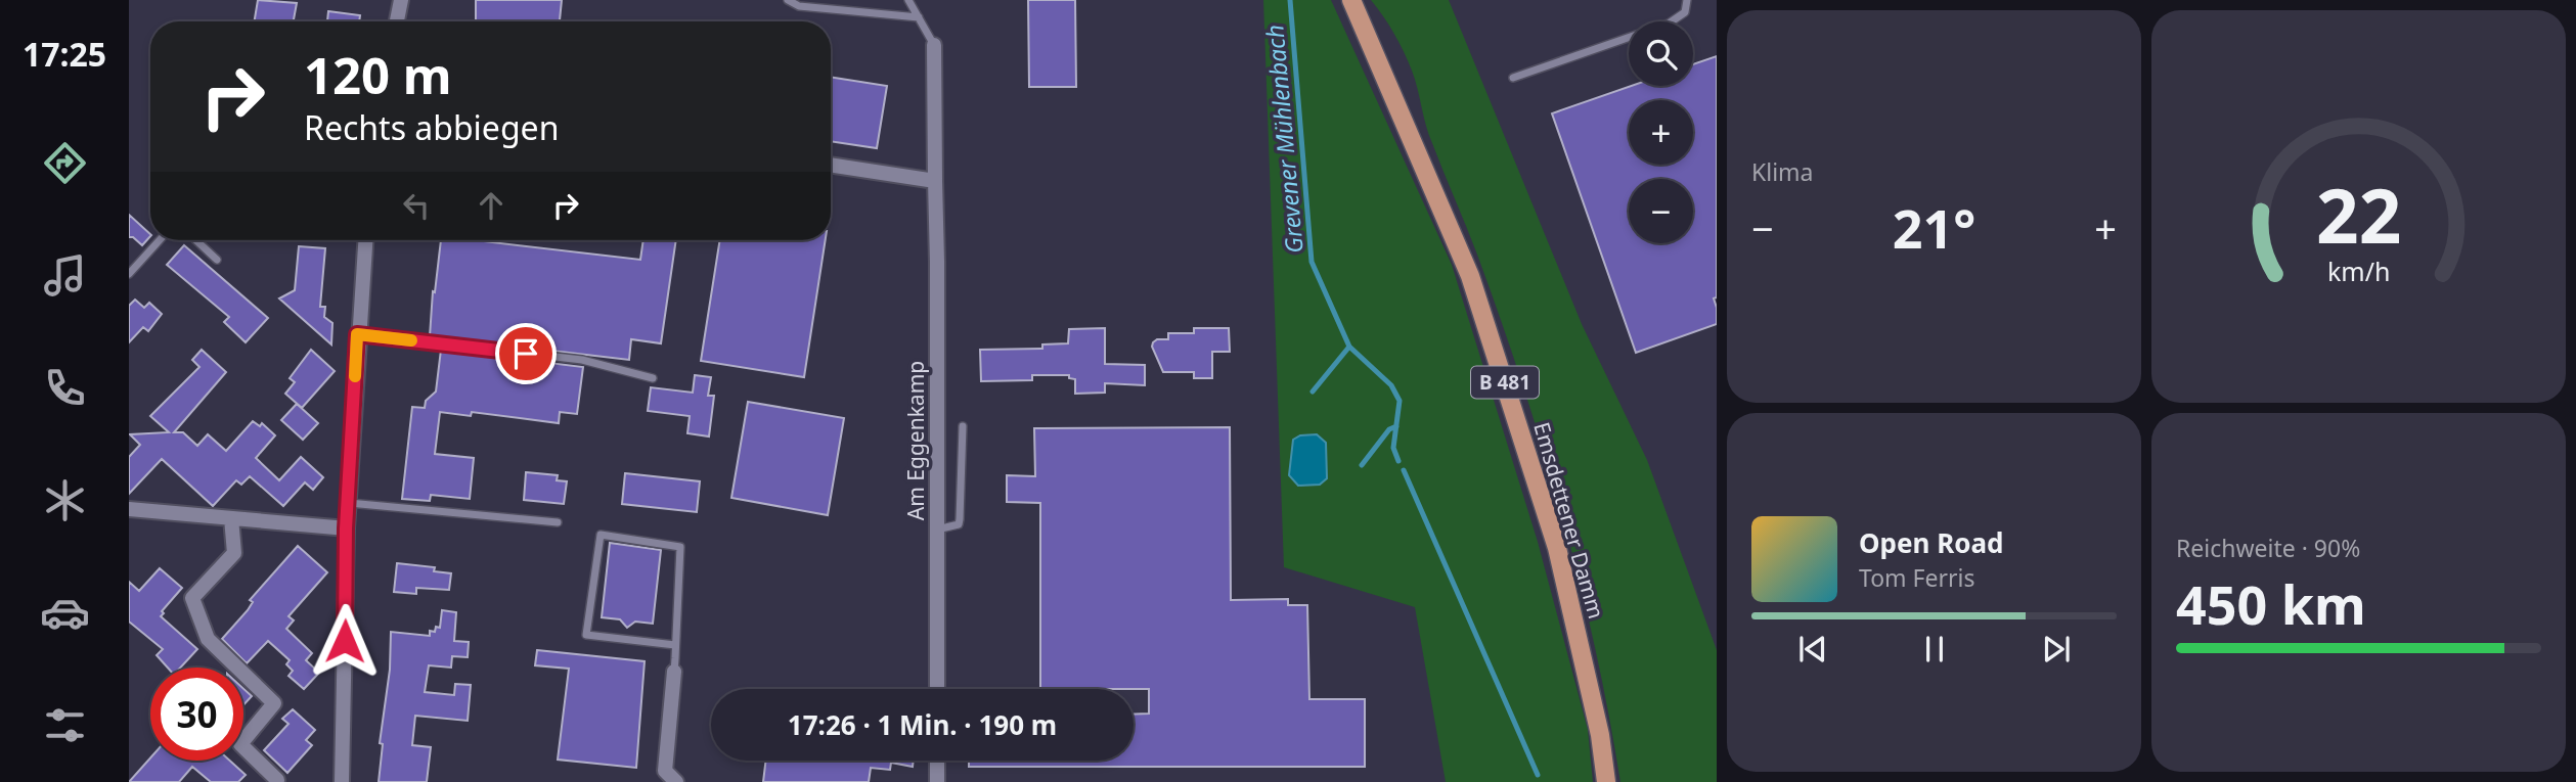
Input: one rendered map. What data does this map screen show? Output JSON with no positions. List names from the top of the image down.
{
  "streets": {
    "main road": ["B 481", "Emsdettener Damm"],
    "street": ["Am Eggenkamp"]
  },
  "water": ["Grevener Mühlenbach"],
  "page": {
    "tabs": "17:25",
    "tile": [
      "Klima",
      ["Reichweite · 90%", "450 km"]
    ],
    "map_buttons": ["+", "−"],
    "turn": ["120 m", "Rechts abbiegen"],
    "heat": ["−", "21°", "+"],
    "song": ["Open Road", "Tom Ferris"],
    "limit": "30",
    "trip": "17:26 · 1 Min. · 190 m",
    "gauge": ["22", "km/h"]
  }
}
